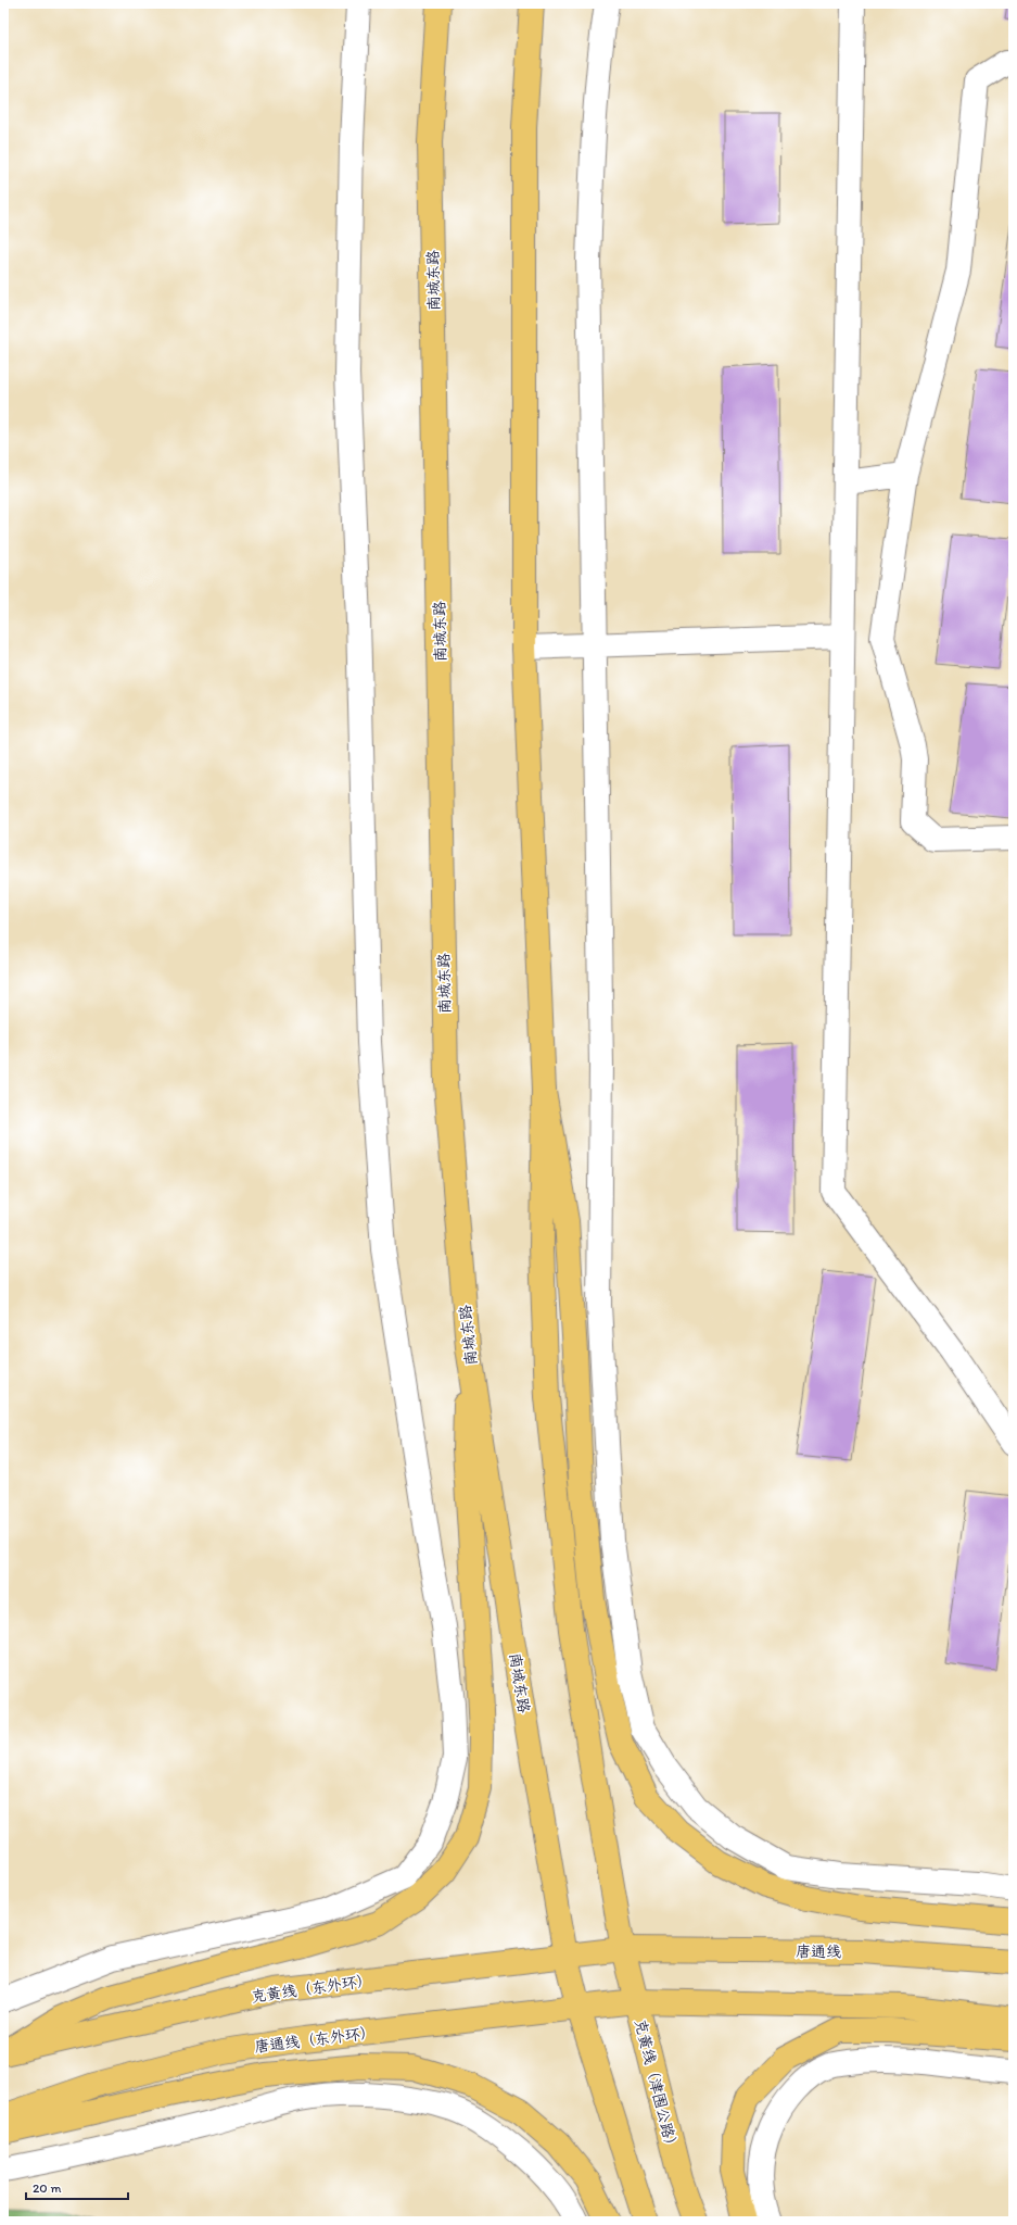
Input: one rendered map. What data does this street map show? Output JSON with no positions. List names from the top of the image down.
{
  "streets": {
    "main road": [
      "南城东路",
      "唐通线",
      "克黄线（东外环）",
      "唐通线（东外环）",
      "克黄线（津围公路）"
    ]
  },
  "crossings": [
    ["南城东路", "克黄线（东外环）"],
    ["唐通线", "克黄线（东外环）"],
    ["唐通线", "克黄线（津围公路）"],
    ["克黄线（东外环）", "克黄线（津围公路）"],
    ["唐通线（东外环）", "克黄线（津围公路）"]
  ],
  "scale_bar": "20 m"
}
